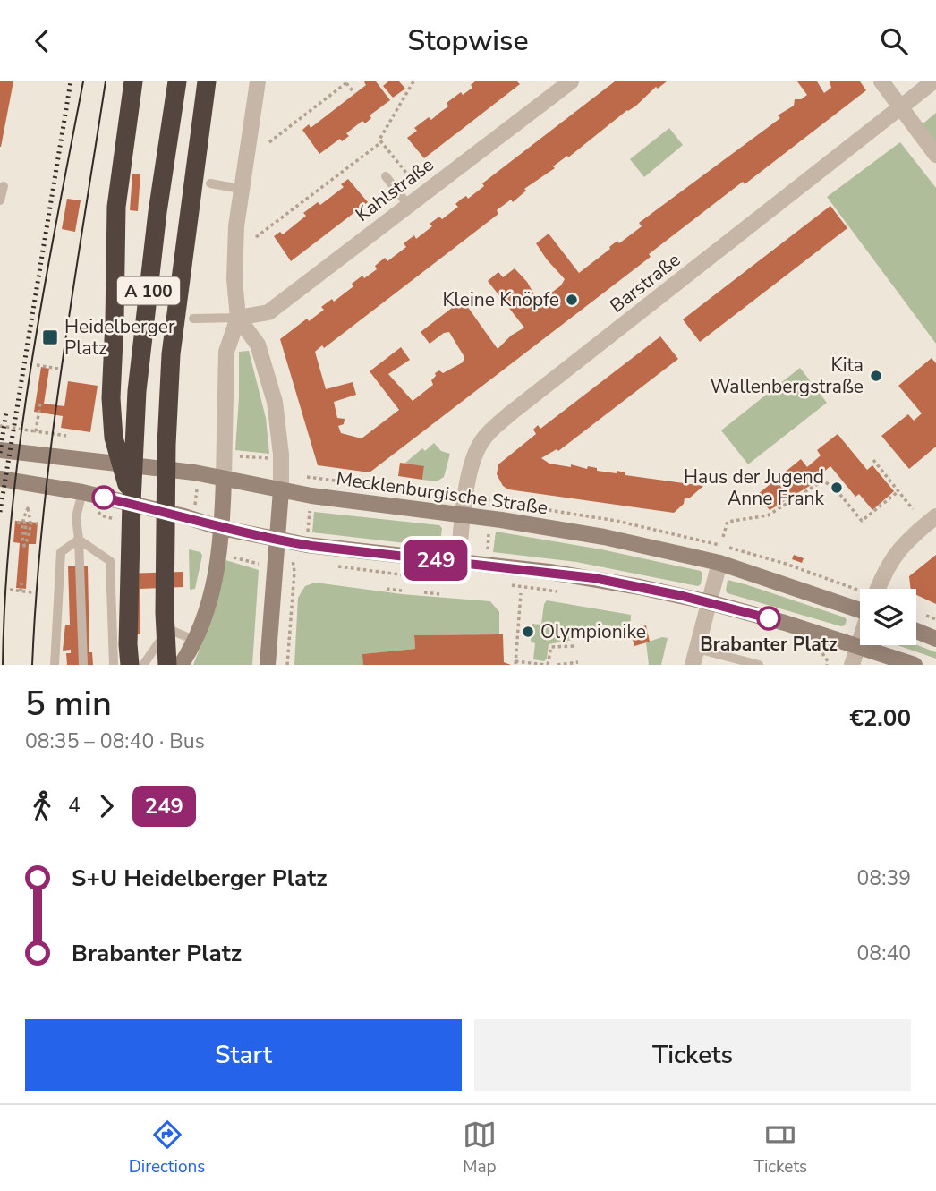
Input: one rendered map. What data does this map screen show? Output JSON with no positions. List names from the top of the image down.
{
  "streets": {
    "highway": ["A 100"],
    "main road": ["Mecklenburgische Straße"],
    "street": ["Kahlstraße", "Barstraße"]
  },
  "crossings": [
    ["Barstraße", "Mecklenburgische Straße"]
  ],
  "places": {
    "other": [
      "Kleine Knöpfe",
      "Kita Wallenbergstraße",
      "Haus der Jugend Anne Frank",
      "Brabanter Platz",
      "Olympionike"
    ],
    "transit": ["Heidelberger Platz"]
  },
  "lines": ["bus line 249"],
  "page": {
    "header": "Stopwise",
    "on_map": "249",
    "heading": ["5 min", "08:35 – 08:40 · Bus", "€2.00"],
    "legs": ["4", "249"],
    "list": [
      {
        "name": "S+U Heidelberger Platz",
        "value": "08:39"
      },
      {
        "name": "Brabanter Platz",
        "value": "08:40"
      }
    ],
    "buttons": ["Start", "Tickets"],
    "tabs": ["Directions", "Map", "Tickets"]
  }
}
